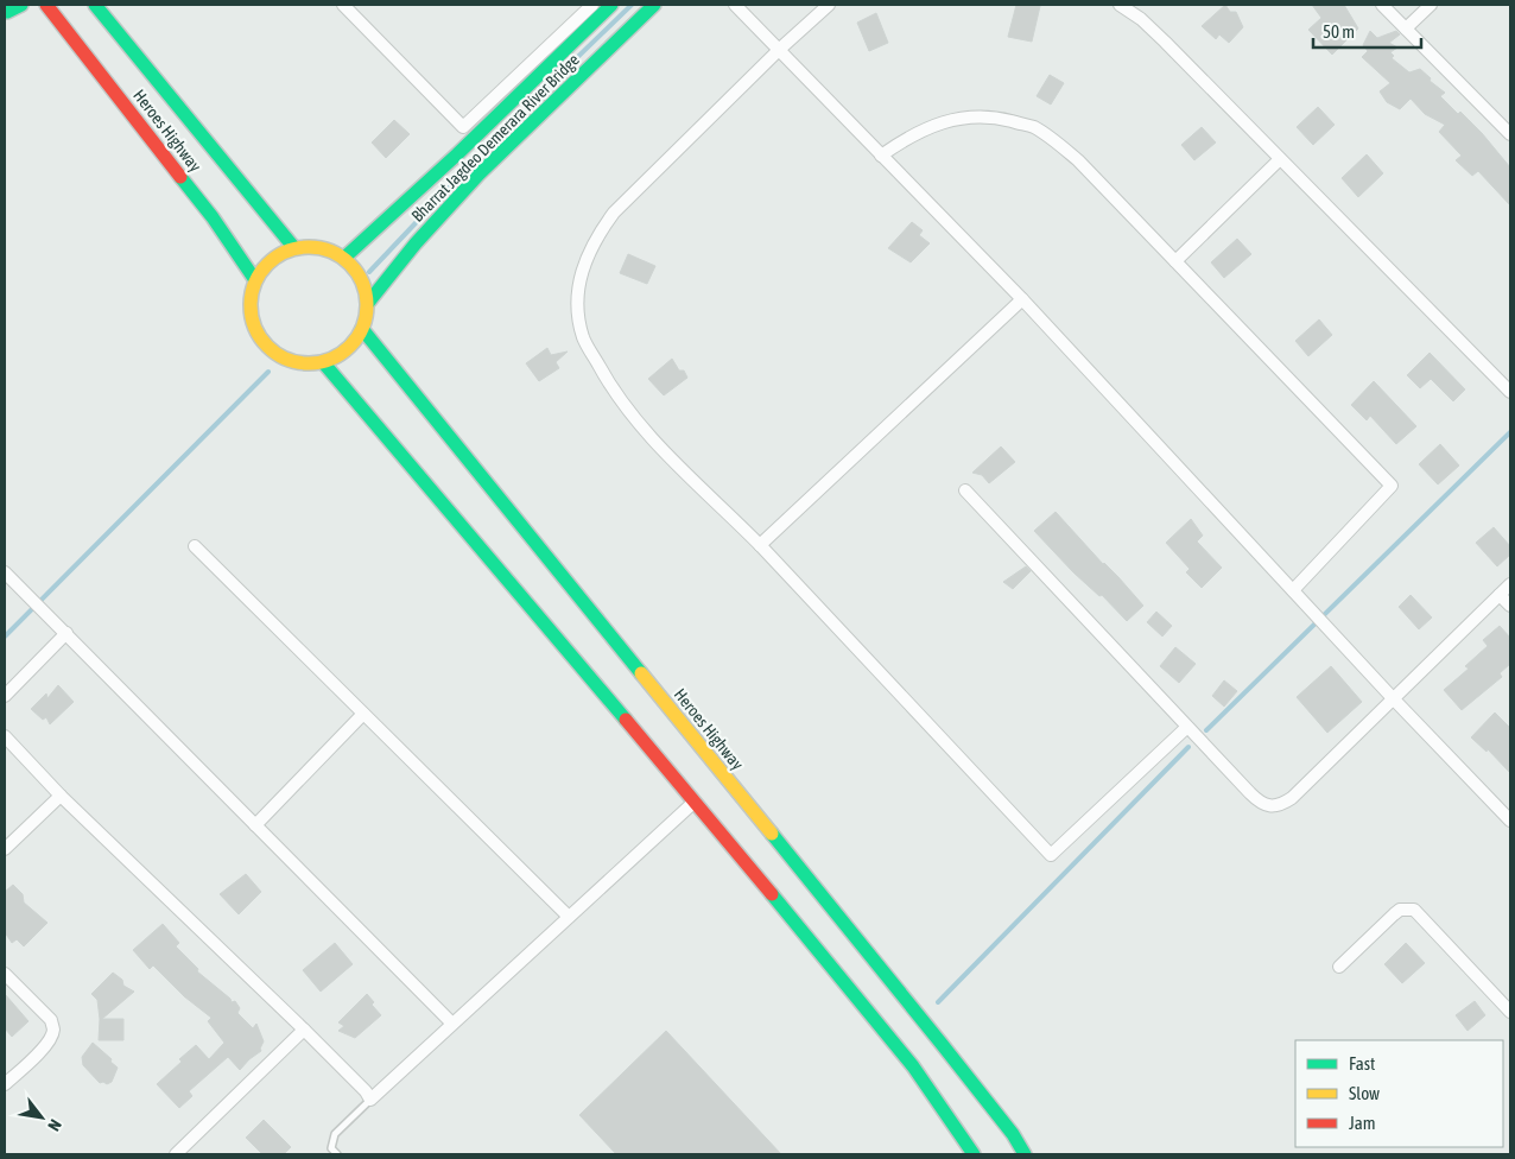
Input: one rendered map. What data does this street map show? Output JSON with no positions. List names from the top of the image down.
{
  "streets": {
    "main road": ["Heroes Highway", "Bharrat Jagdeo Demerara River Bridge"]
  },
  "crossings": [
    ["Heroes Highway", "Bharrat Jagdeo Demerara River Bridge"]
  ],
  "legend": ["Fast", "Slow", "Jam"],
  "scale_bar": "50 m",
  "north": "bottom right"
}
